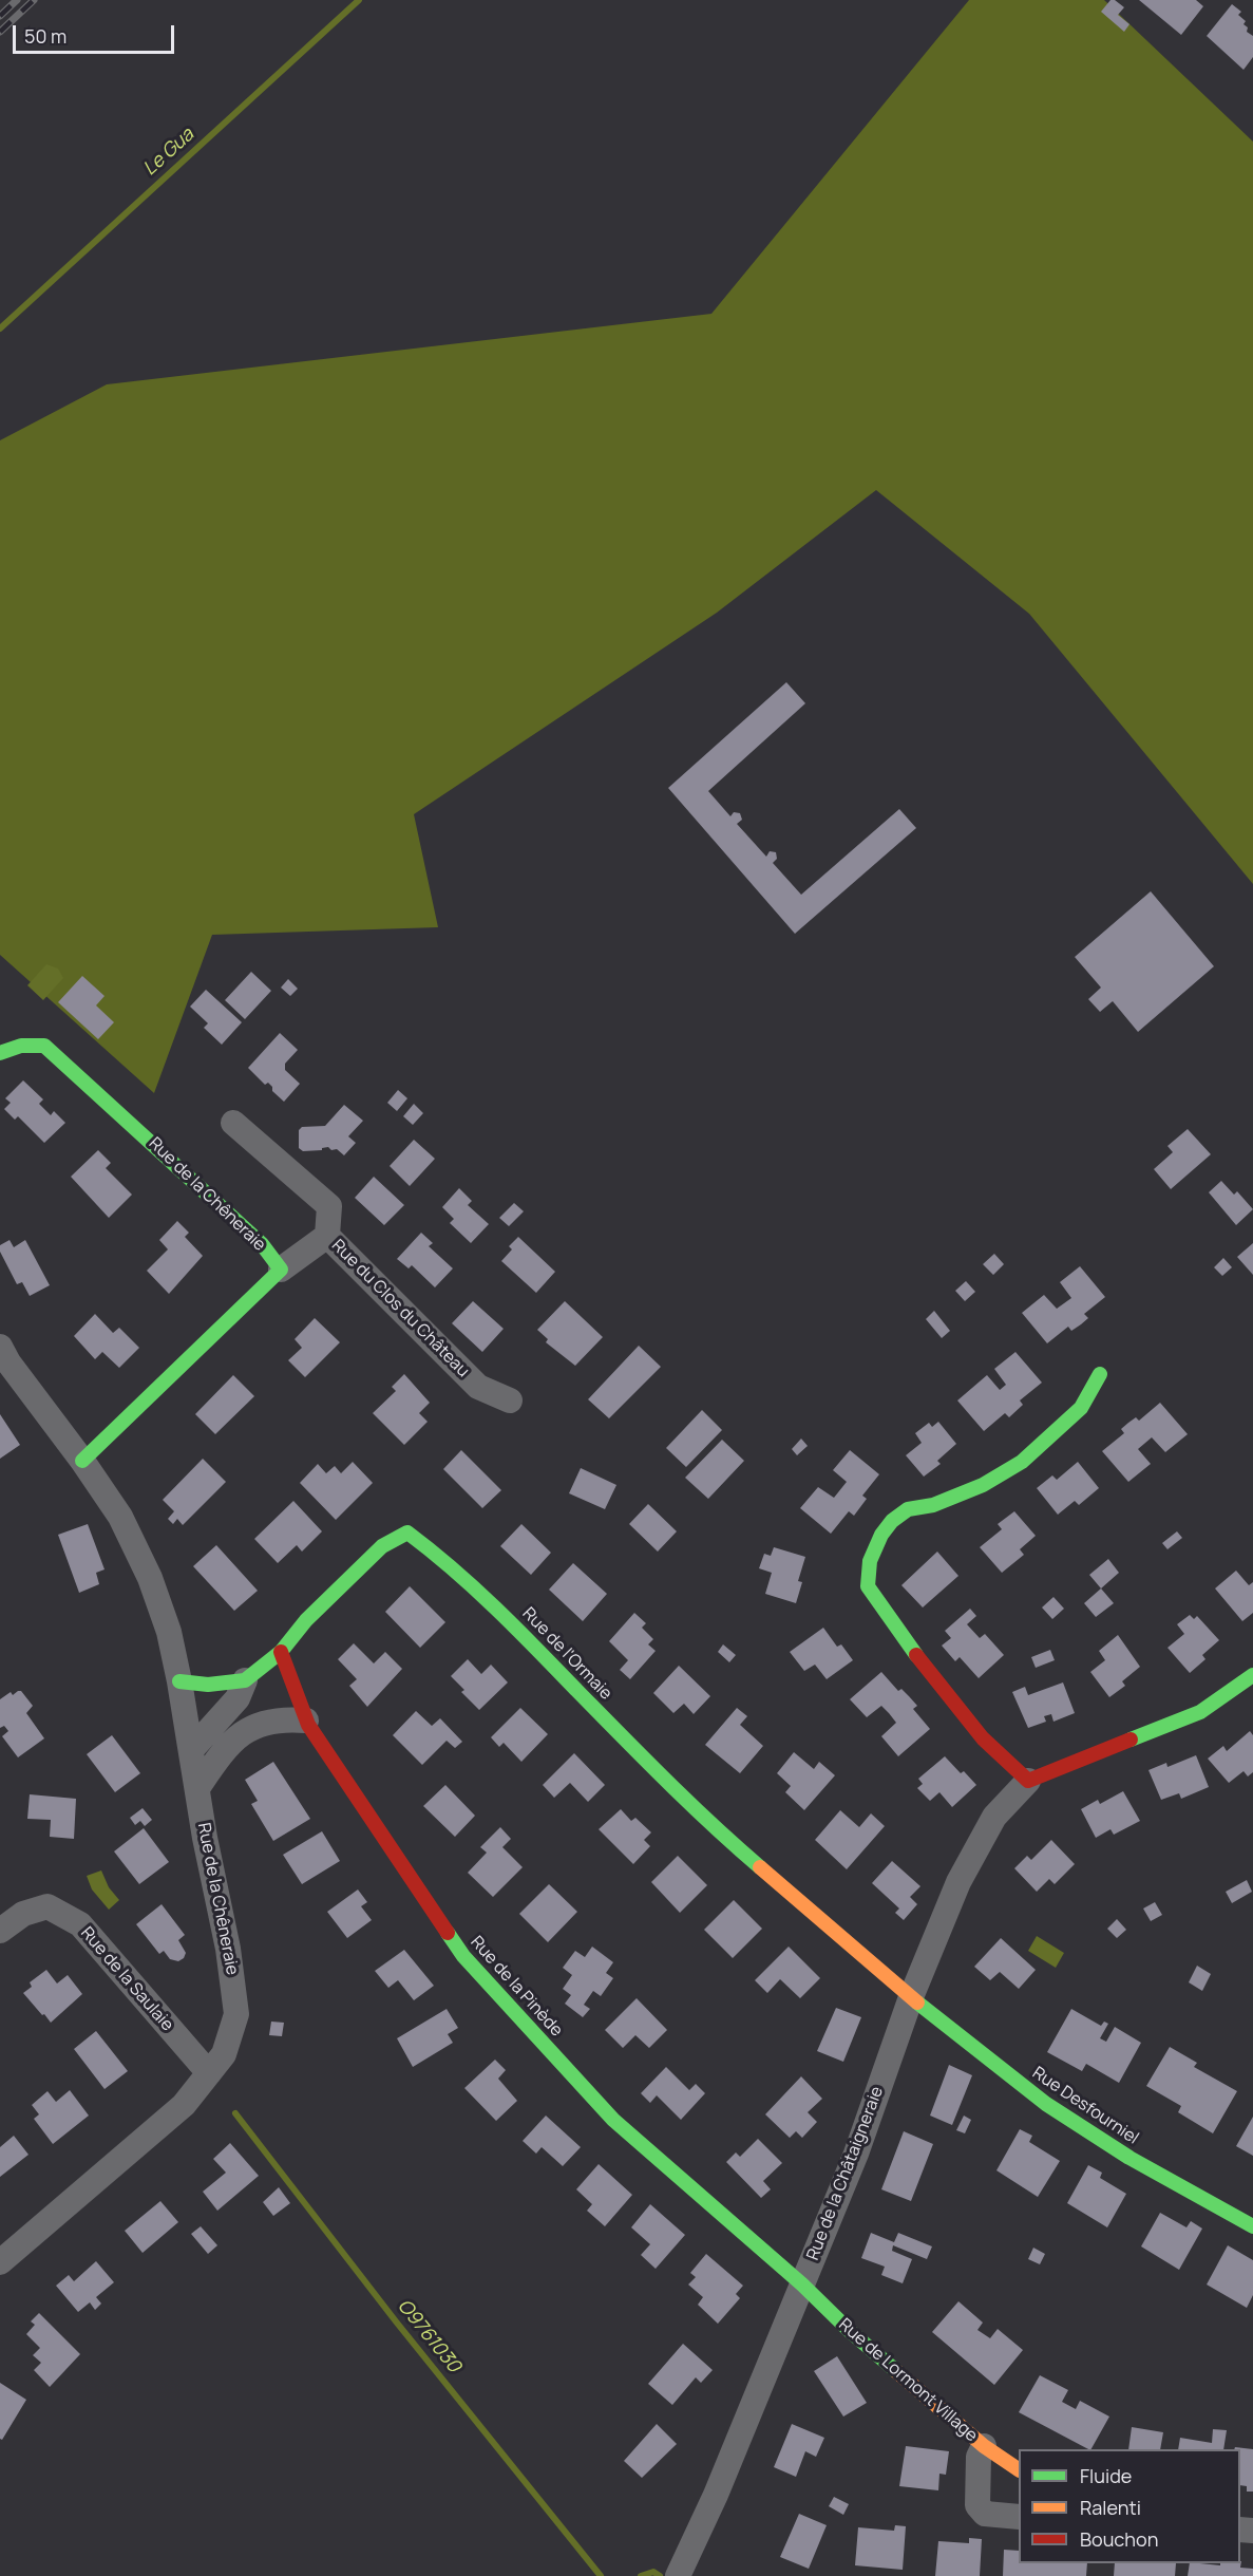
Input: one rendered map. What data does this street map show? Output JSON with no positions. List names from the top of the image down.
{
  "streets": {
    "street": [
      "Rue de la Chêneraie",
      "Rue du Clos du Château",
      "Rue de l'Ormaie",
      "Rue de la Saulaie",
      "Rue de la Pinède",
      "Rue Desfourniel",
      "Rue de la Châtaigneraie",
      "Rue de Lormont Village"
    ]
  },
  "crossings": [
    ["Rue de la Chêneraie", "Rue de la Saulaie"],
    ["Rue de l'Ormaie", "Rue de la Pinède"],
    ["Rue de l'Ormaie", "Rue Desfourniel"],
    ["Rue de l'Ormaie", "Rue de la Châtaigneraie"],
    ["Rue de la Pinède", "Rue de la Châtaigneraie"],
    ["Rue de la Pinède", "Rue de Lormont Village"],
    ["Rue Desfourniel", "Rue de la Châtaigneraie"],
    ["Rue de la Châtaigneraie", "Rue de Lormont Village"]
  ],
  "water": ["Le Gua", "O9761030"],
  "legend": ["Fluide", "Ralenti", "Bouchon"],
  "scale_bar": "50 m"
}
